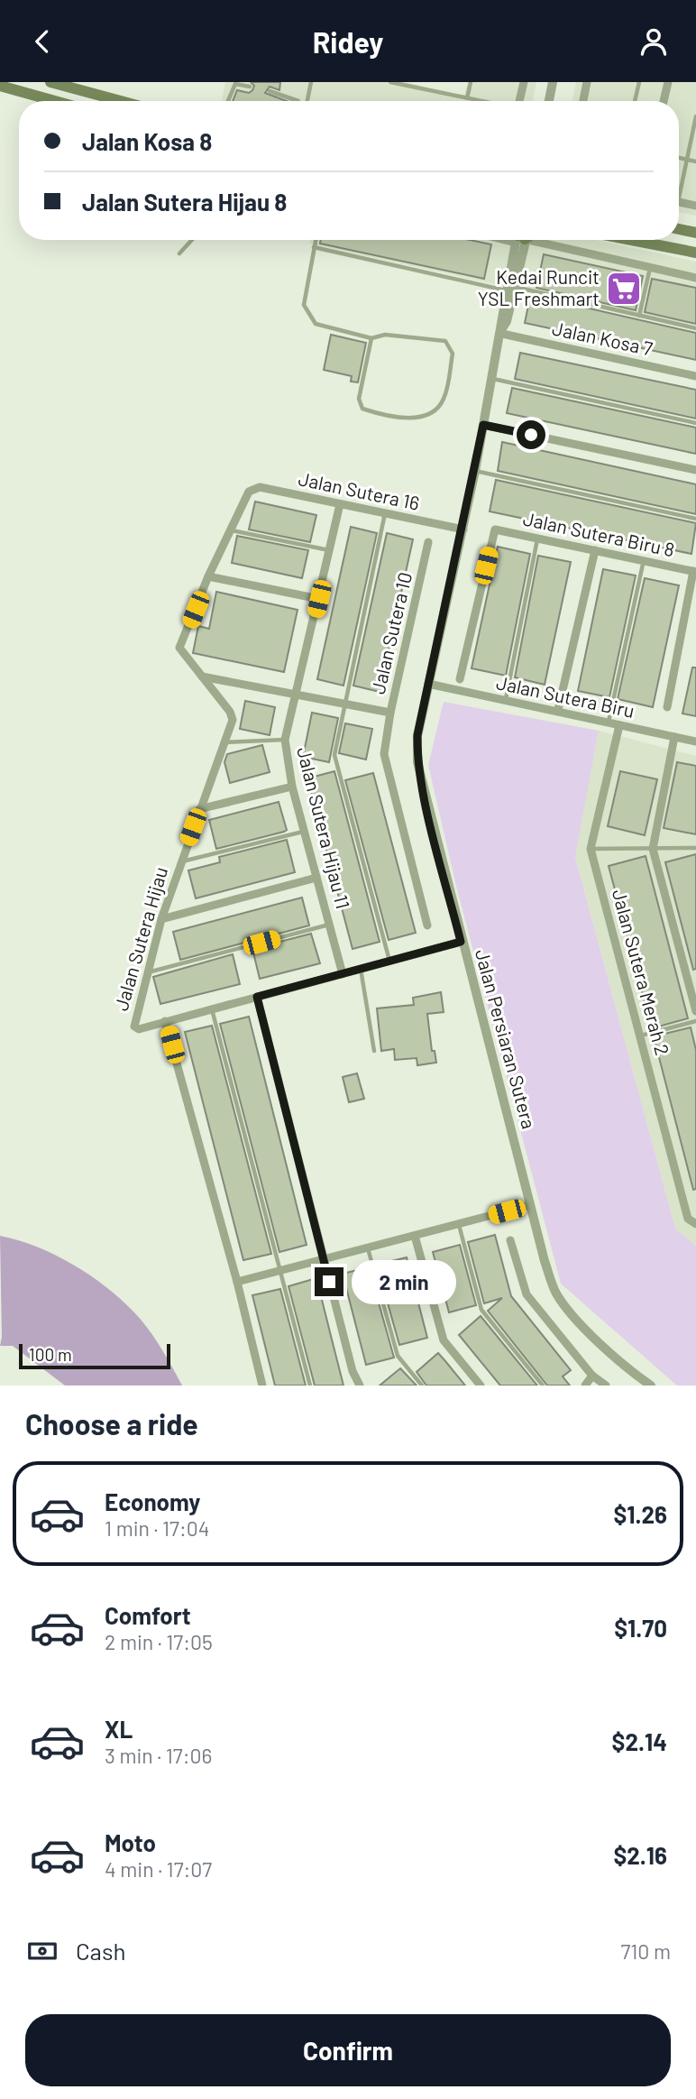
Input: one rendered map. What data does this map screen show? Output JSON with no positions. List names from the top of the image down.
{
  "streets": {
    "street": [
      "Jalan Kosa 7",
      "Jalan Sutera 16",
      "Jalan Sutera Biru 8",
      "Jalan Sutera 10",
      "Jalan Sutera Biru",
      "Jalan Sutera Hijau 11",
      "Jalan Sutera Hijau",
      "Jalan Sutera Merah 2",
      "Jalan Persiaran Sutera"
    ]
  },
  "crossings": [
    ["Jalan Kosa 7", "Jalan Persiaran Sutera"],
    ["Jalan Sutera 16", "Jalan Sutera Hijau 11"],
    ["Jalan Sutera 16", "Jalan Sutera Hijau"],
    ["Jalan Sutera 16", "Jalan Persiaran Sutera"],
    ["Jalan Sutera 10", "Jalan Sutera Hijau 11"],
    ["Jalan Sutera 10", "Jalan Sutera Hijau"],
    ["Jalan Sutera Biru", "Jalan Sutera Merah 2"],
    ["Jalan Sutera Biru", "Jalan Persiaran Sutera"]
  ],
  "places": {
    "supermarket": ["Kedai Runcit YSL Freshmart"]
  },
  "scale_bar": "100 m",
  "page": {
    "header": "Ridey",
    "banner": ["Jalan Kosa 8", "Jalan Sutera Hijau 8"],
    "bubble": "2 min",
    "scale": "100 m",
    "heading": "Choose a ride",
    "list": [
      {
        "name": "Economy",
        "note": "1 min · 17:04",
        "value": "$1.26"
      },
      {
        "name": "Comfort",
        "note": "2 min · 17:05",
        "value": "$1.70"
      },
      {
        "name": "XL",
        "note": "3 min · 17:06",
        "value": "$2.14"
      },
      {
        "name": "Moto",
        "note": "4 min · 17:07",
        "value": "$2.16"
      }
    ],
    "pay": ["Cash", "710 m"],
    "buttons": "Confirm"
  }
}
